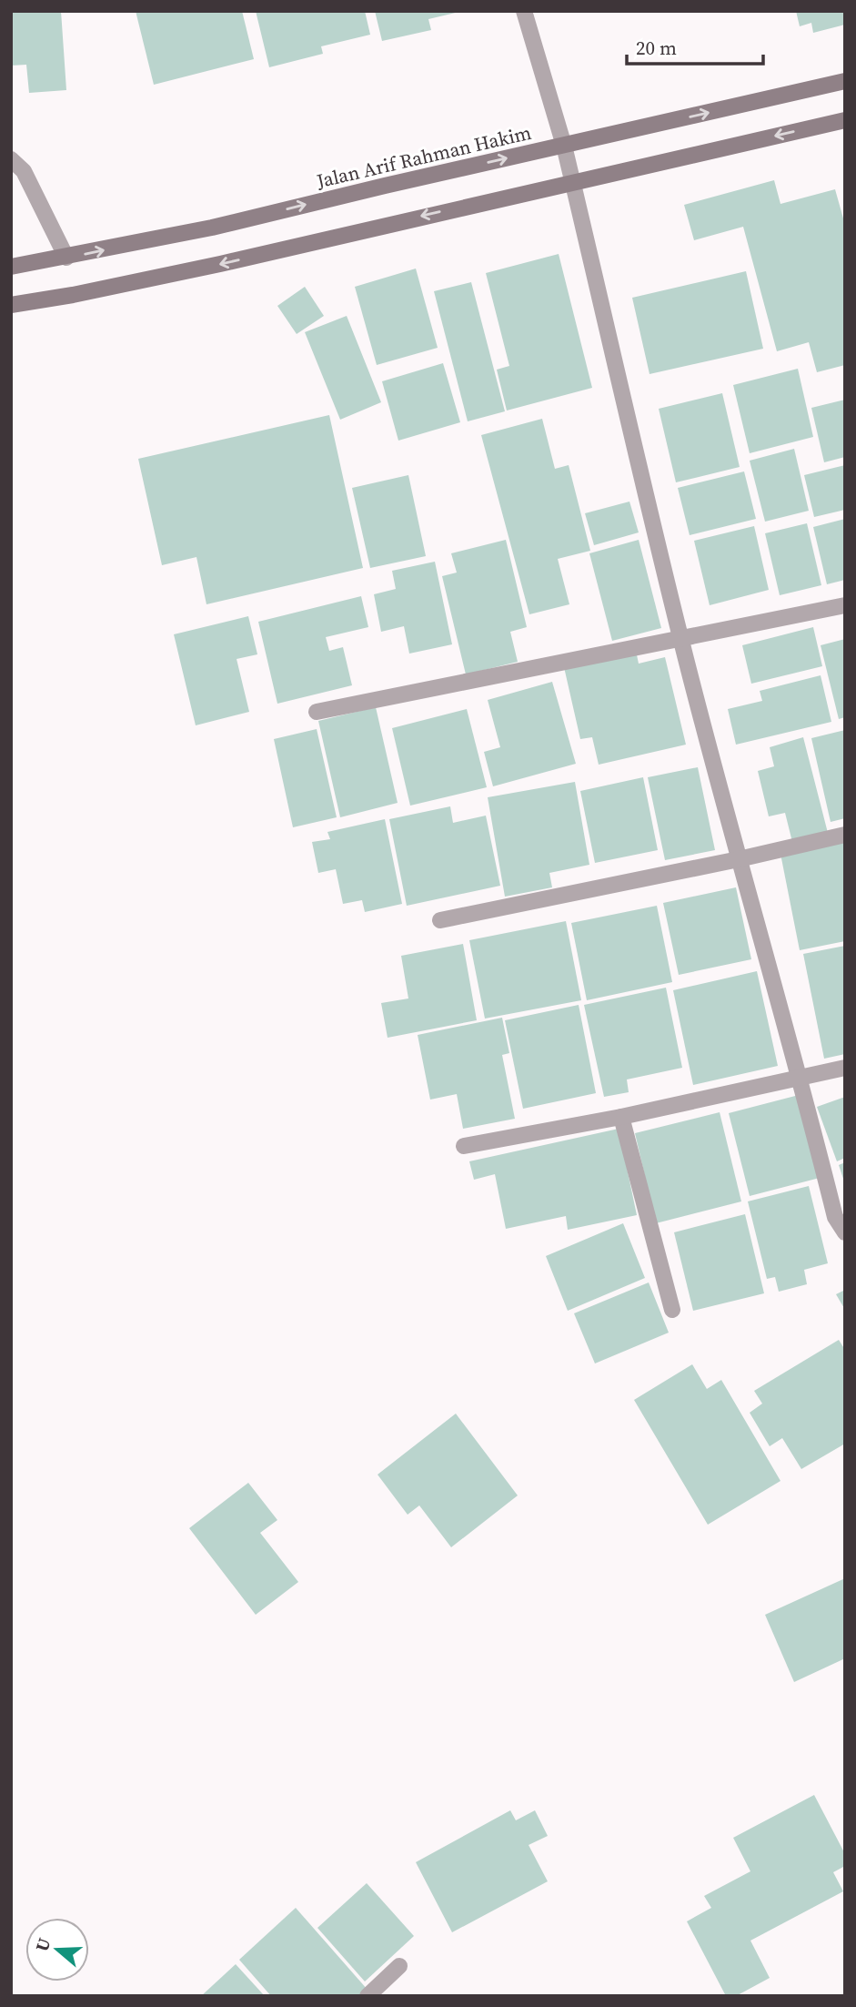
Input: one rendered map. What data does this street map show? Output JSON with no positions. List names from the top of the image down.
{
  "streets": {
    "main road": ["Jalan Arif Rahman Hakim"]
  },
  "scale_bar": "20 m",
  "north": "left"
}
